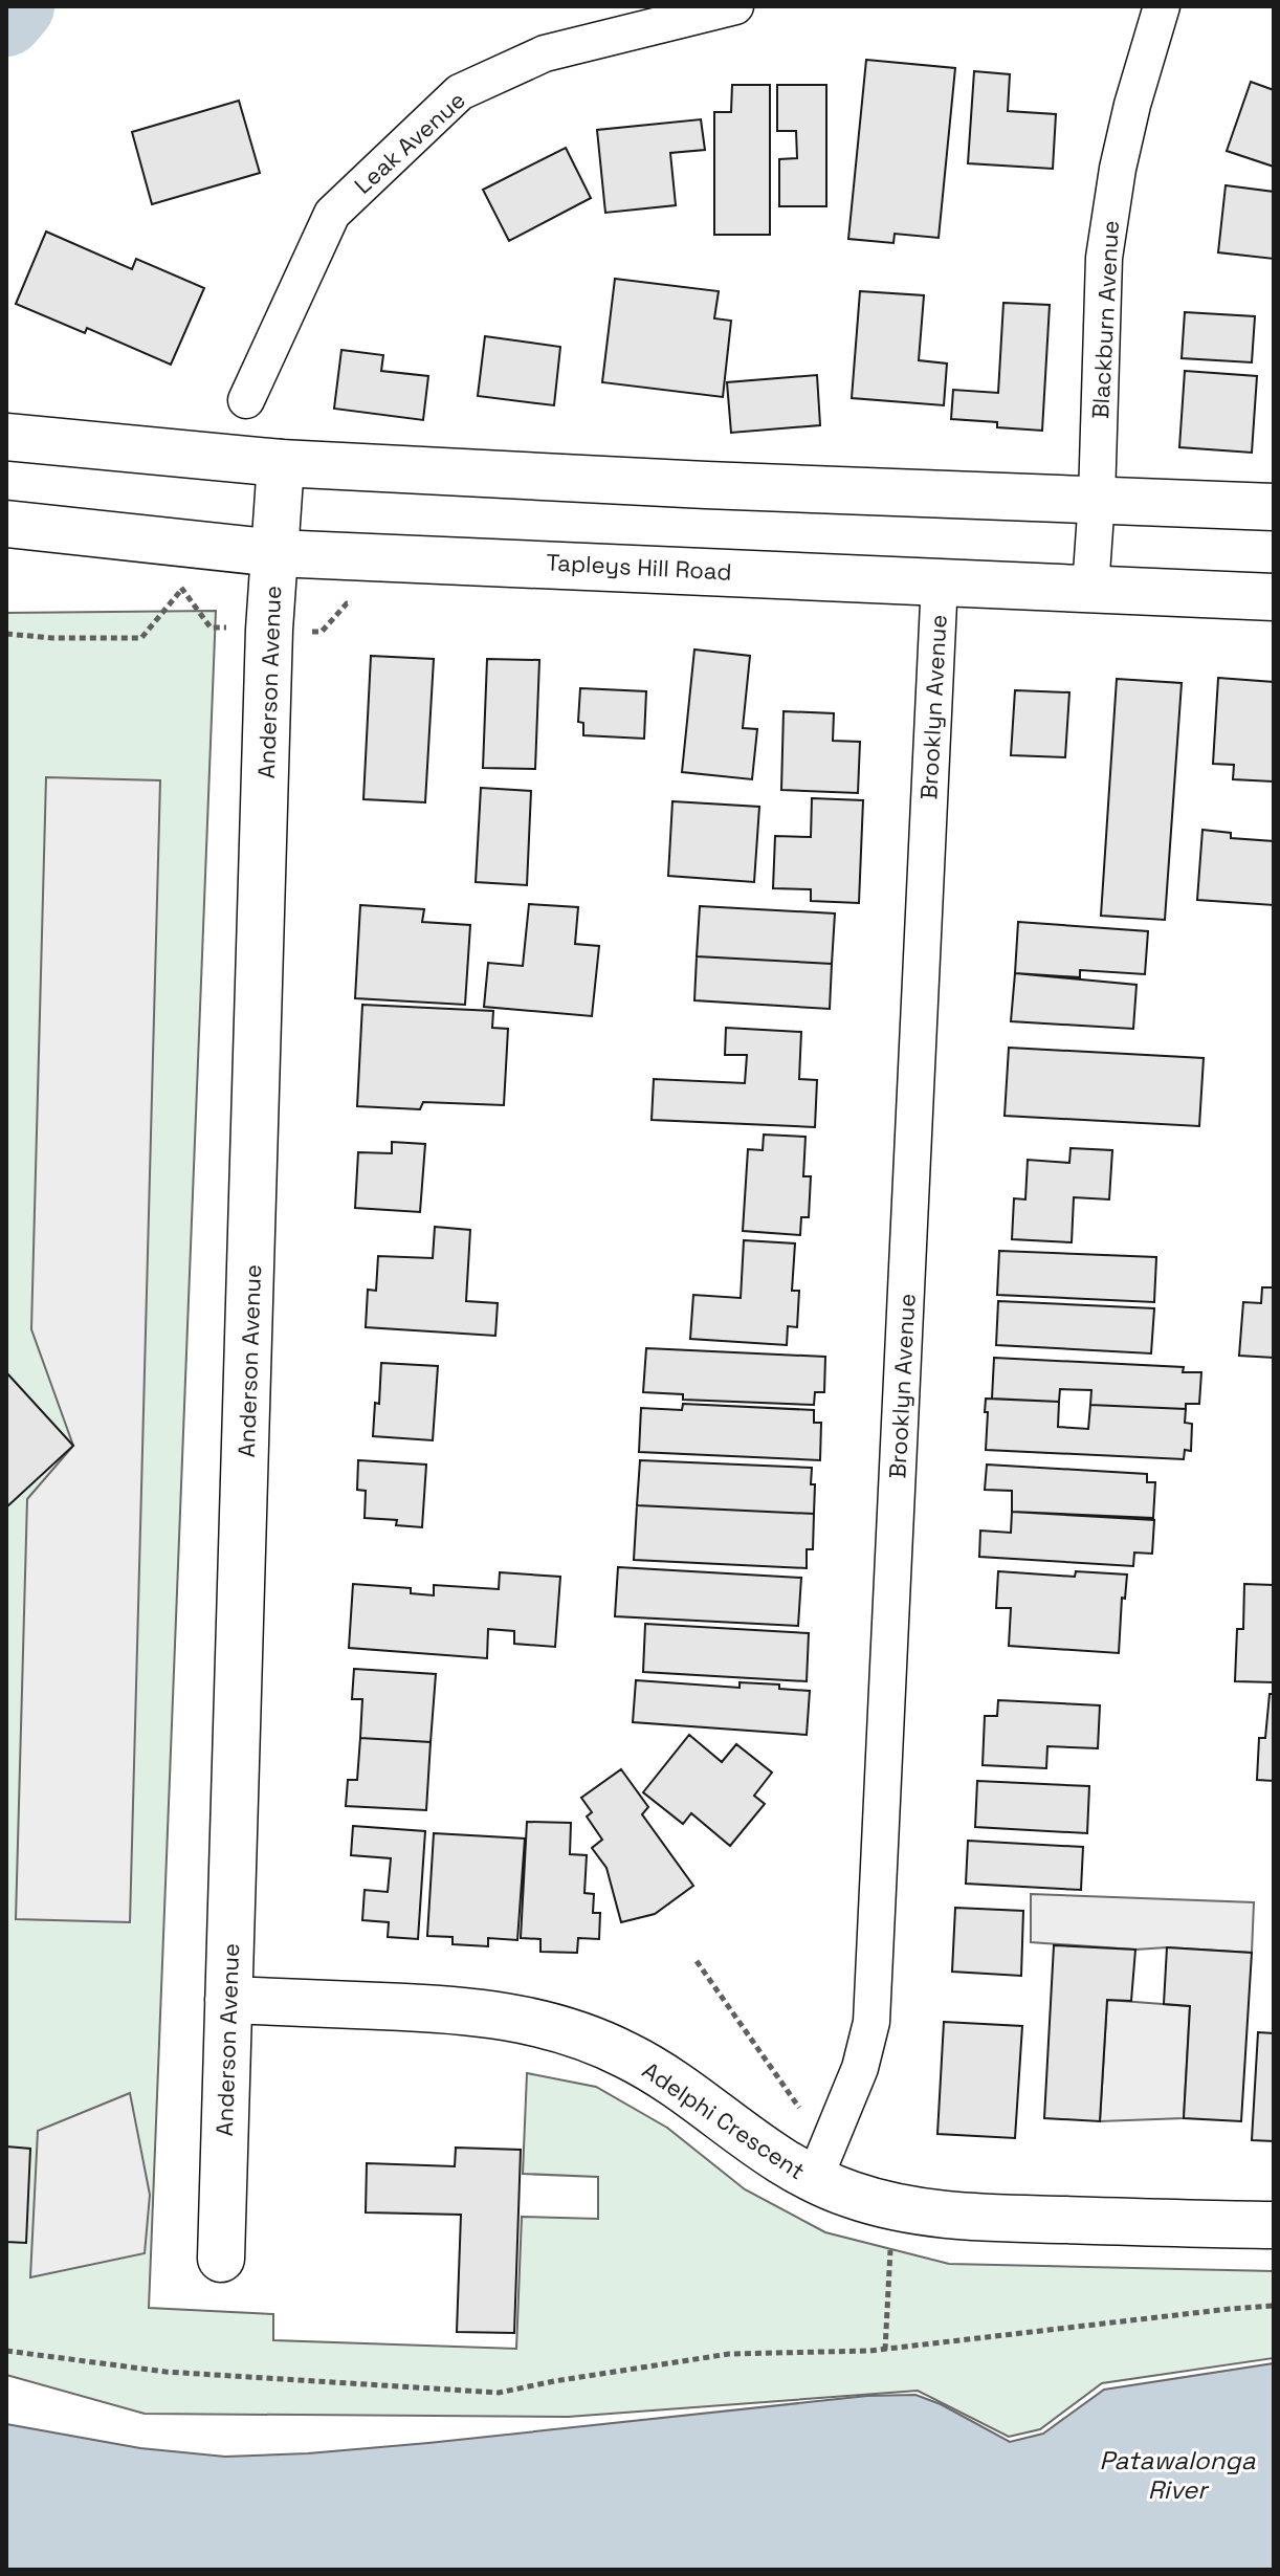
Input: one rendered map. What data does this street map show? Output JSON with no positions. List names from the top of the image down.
{
  "streets": {
    "street": [
      "Leak Avenue",
      "Blackburn Avenue",
      "Tapleys Hill Road",
      "Anderson Avenue",
      "Brooklyn Avenue",
      "Adelphi Crescent"
    ]
  },
  "crossings": [
    ["Blackburn Avenue", "Tapleys Hill Road"],
    ["Tapleys Hill Road", "Anderson Avenue"],
    ["Tapleys Hill Road", "Brooklyn Avenue"],
    ["Anderson Avenue", "Adelphi Crescent"],
    ["Brooklyn Avenue", "Adelphi Crescent"]
  ],
  "water": ["Patawalonga River"]
}
